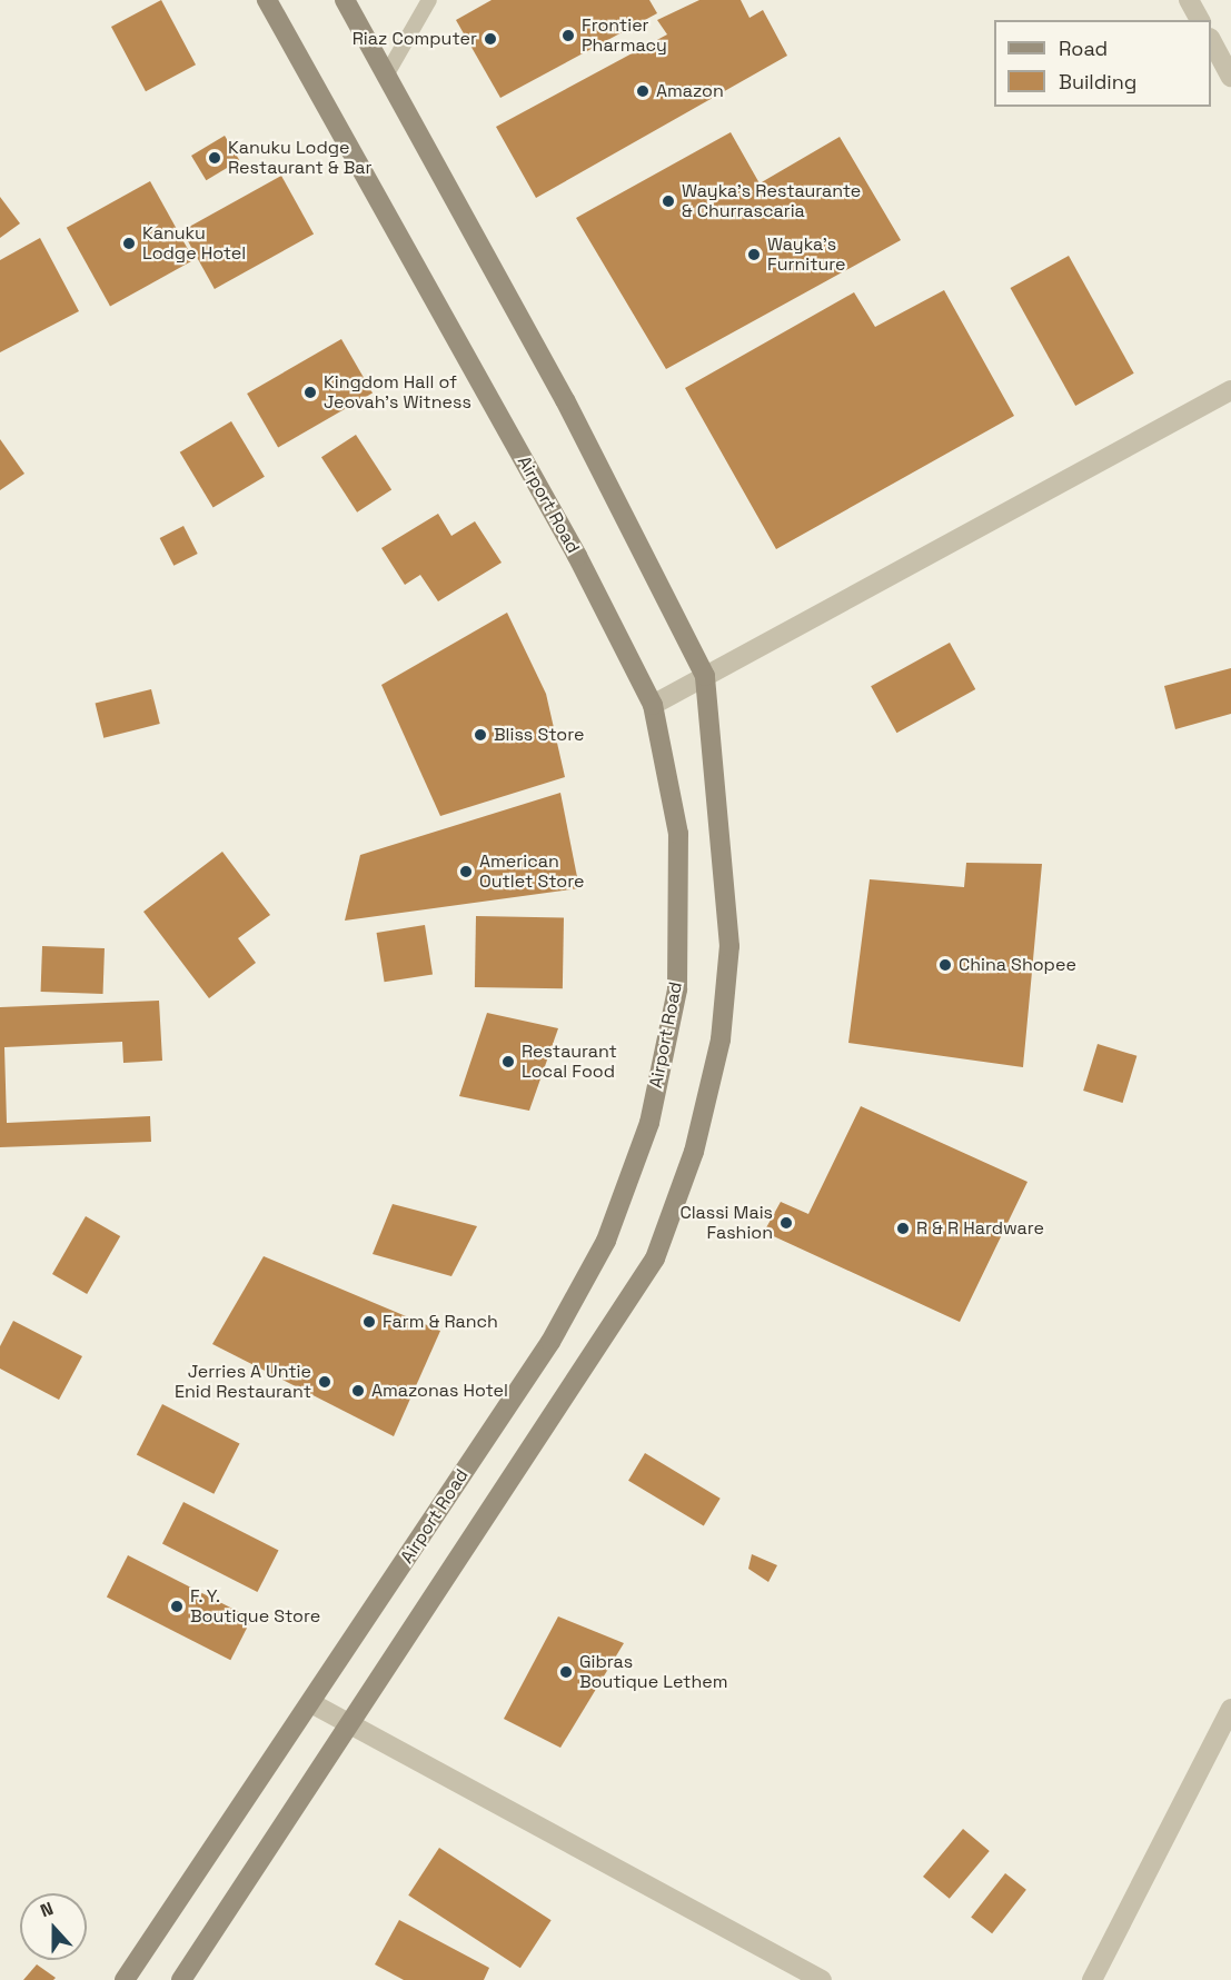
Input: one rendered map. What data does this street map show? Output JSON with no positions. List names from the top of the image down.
{
  "streets": {
    "street": ["Airport Road"]
  },
  "places": [
    "Frontier Pharmacy",
    "Riaz Computer",
    "Amazon",
    "Kanuku Lodge Restaurant & Bar",
    "Wayka's Restaurante & Churrascaria",
    "Kanuku Lodge Hotel",
    "Wayka's Furniture",
    "Kingdom Hall of Jeovah's Witness",
    "Bliss Store",
    "American Outlet Store",
    "China Shopee",
    "Restaurant Local Food",
    "Classi Mais Fashion",
    "R & R Hardware",
    "Farm & Ranch",
    "Jerries A Untie Enid Restaurant",
    "Amazonas Hotel",
    "F. Y. Boutique Store",
    "Gibras Boutique Lethem"
  ],
  "legend": ["Road", "Building"],
  "north": "top"
}
